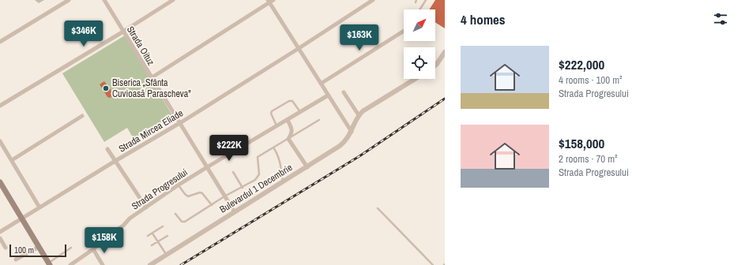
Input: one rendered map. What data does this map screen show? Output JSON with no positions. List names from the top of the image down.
{
  "streets": {
    "street": [
      "Strada Oituz",
      "Strada Mircea Eliade",
      "Bulevardul 1 Decembrie",
      "Strada Progresului"
    ]
  },
  "crossings": [
    ["Strada Oituz", "Strada Mircea Eliade"],
    ["Strada Oituz", "Bulevardul 1 Decembrie"],
    ["Strada Oituz", "Strada Progresului"]
  ],
  "places": ["Biserica „Sfânta Cuvioasă Parascheva\""],
  "scale_bar": "100 m",
  "north": "top right",
  "page": {
    "heading": "4 homes",
    "price": [
      "$346K",
      "$163K",
      "$222K",
      "$158K"
    ],
    "list": [
      {
        "name": "$222,000",
        "note": "4 rooms · 100 m² · Strada Progresului"
      },
      {
        "name": "$158,000",
        "note": "2 rooms · 70 m² · Strada Progresului"
      }
    ],
    "scale": "100 m"
  }
}
